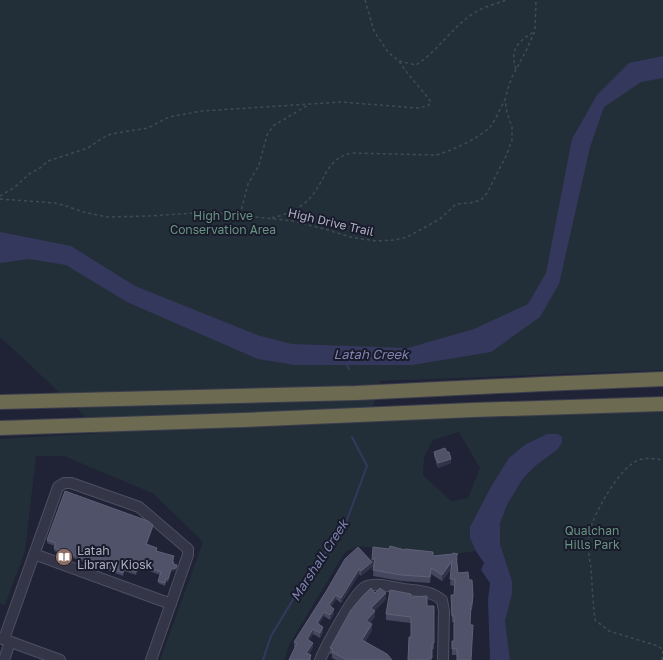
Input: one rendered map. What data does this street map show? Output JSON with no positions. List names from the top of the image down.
{
  "streets": {
    "path": ["High Drive Trail"]
  },
  "water": ["Latah Creek", "Marshall Creek"],
  "parks": ["High Drive Conservation Area", "Qualchan Hills Park"],
  "places": {
    "library": ["Latah Library Kiosk"]
  }
}
